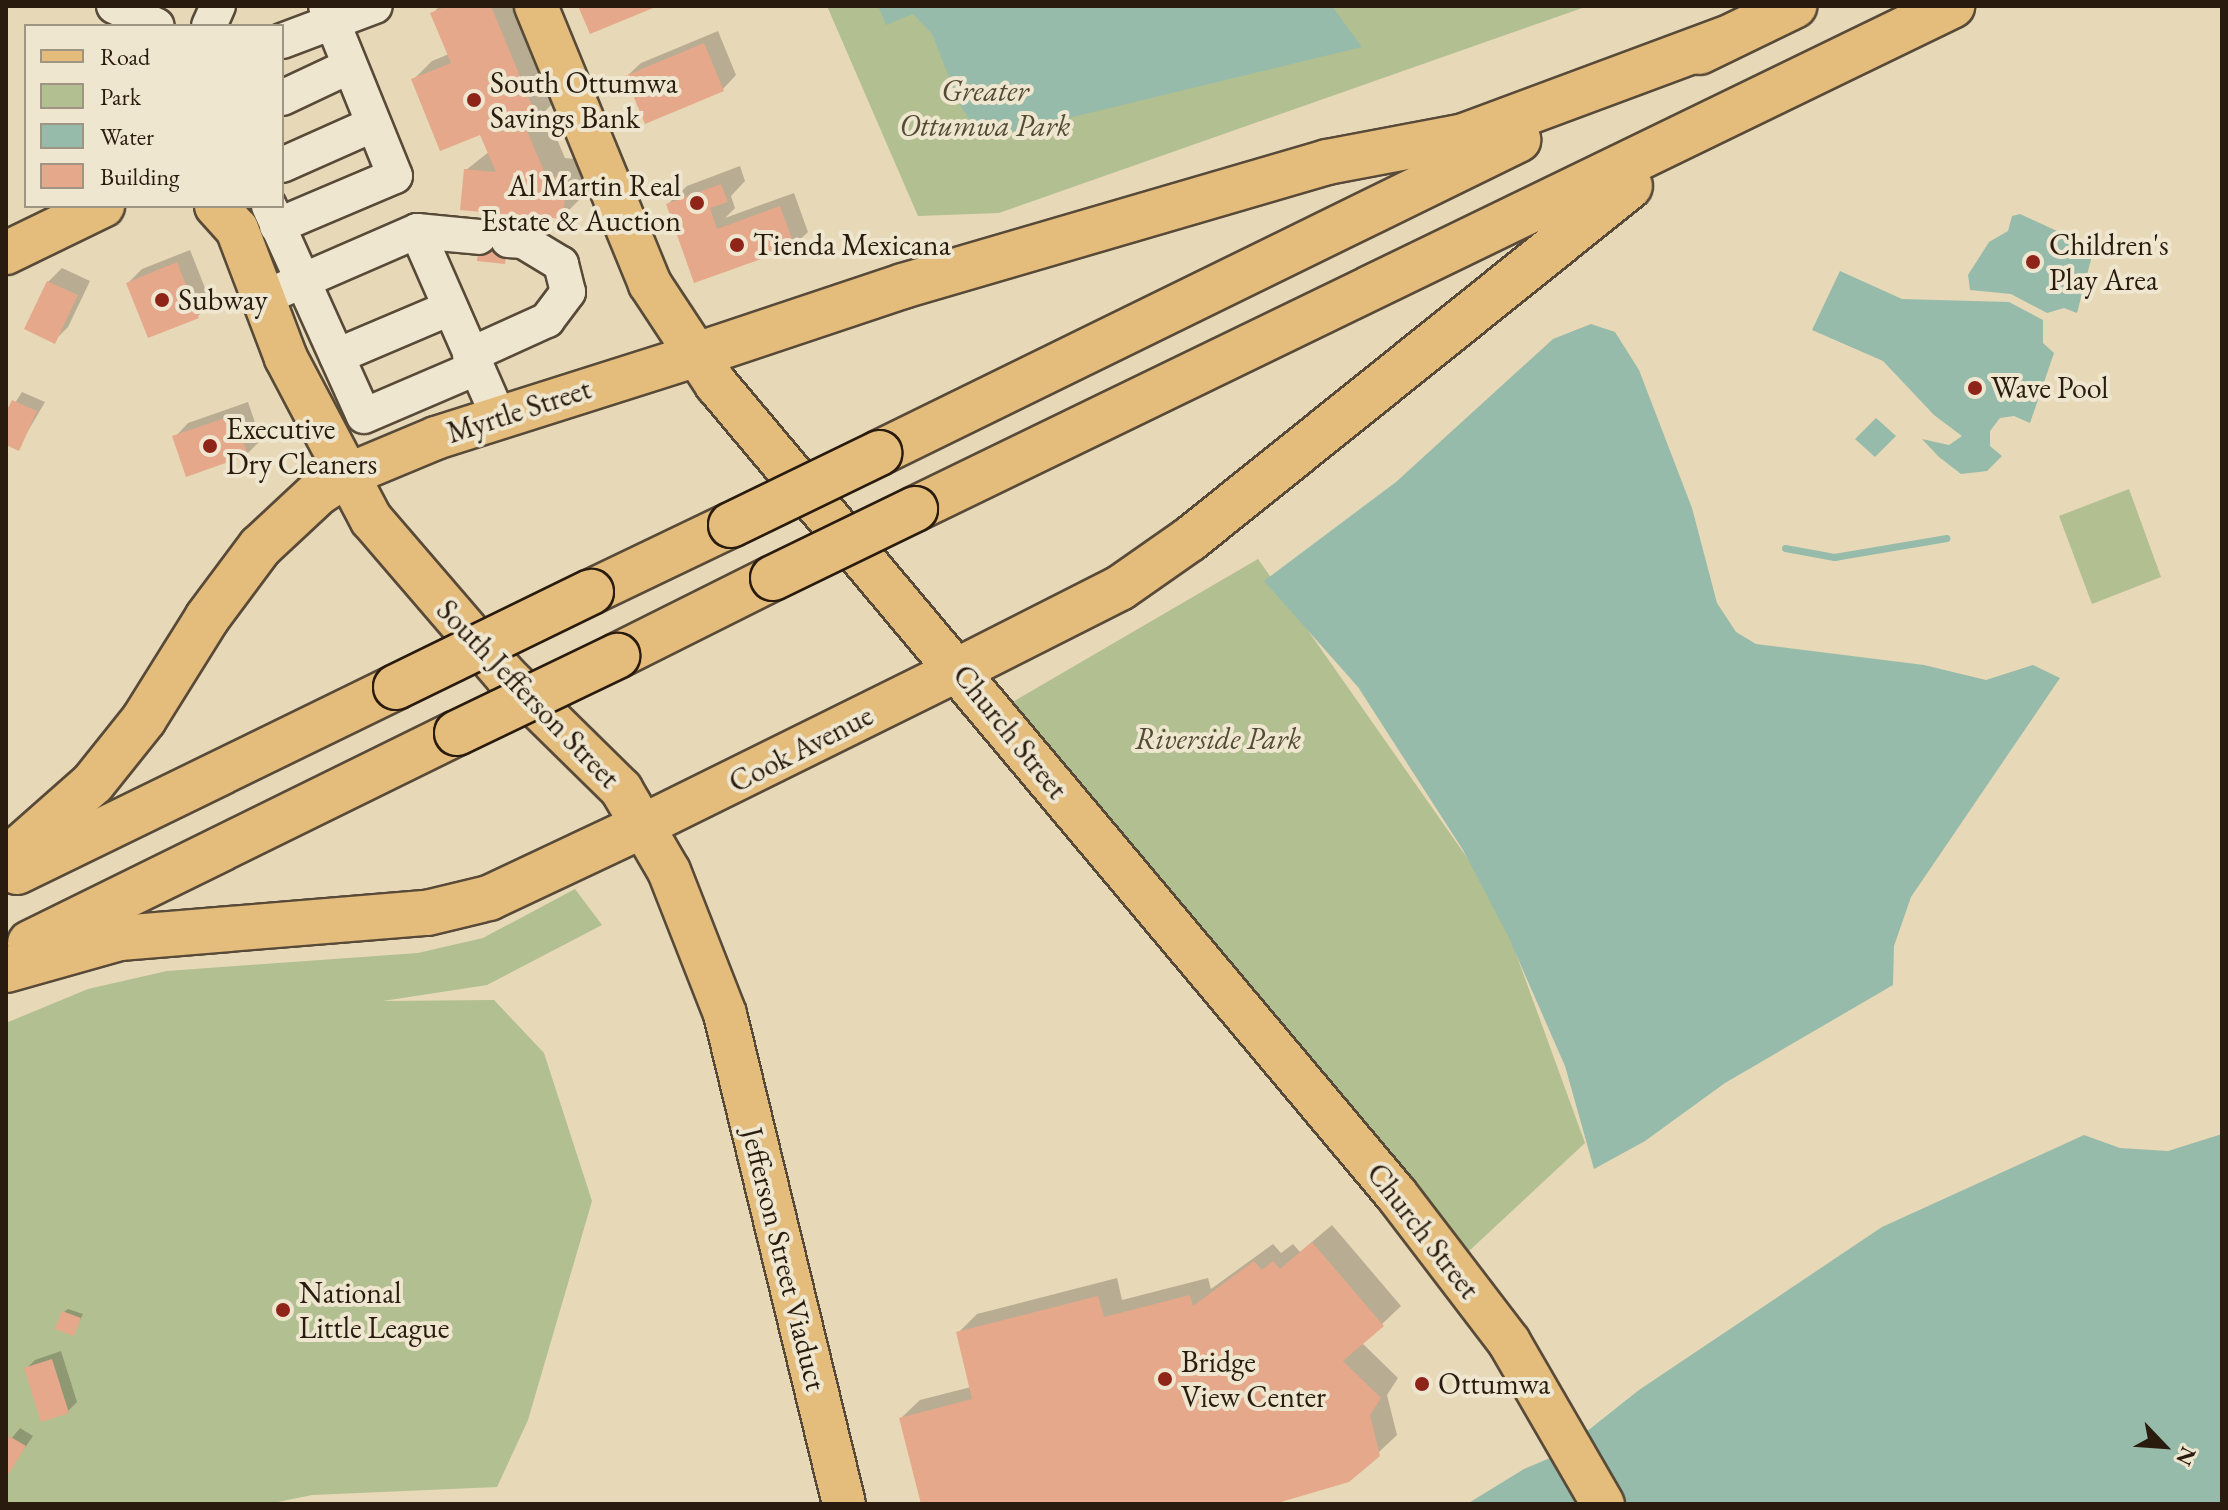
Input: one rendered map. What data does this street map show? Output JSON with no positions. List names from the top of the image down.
{
  "streets": {
    "main road": [
      "Myrtle Street",
      "South Jefferson Street",
      "Church Street",
      "Cook Avenue",
      "Jefferson Street Viaduct"
    ]
  },
  "crossings": [
    ["Myrtle Street", "South Jefferson Street"],
    ["Myrtle Street", "Church Street"],
    ["South Jefferson Street", "Cook Avenue"],
    ["South Jefferson Street", "Jefferson Street Viaduct"],
    ["Church Street", "Cook Avenue"]
  ],
  "parks": ["Greater Ottumwa Park", "Riverside Park"],
  "places": [
    "South Ottumwa Savings Bank",
    "Al Martin Real Estate & Auction",
    "Tienda Mexicana",
    "Children's Play Area",
    "Subway",
    "Wave Pool",
    "Executive Dry Cleaners",
    "National Little League",
    "Bridge View Center",
    "Ottumwa"
  ],
  "legend": [
    "Road",
    "Park",
    "Water",
    "Building"
  ],
  "north": "bottom right"
}
